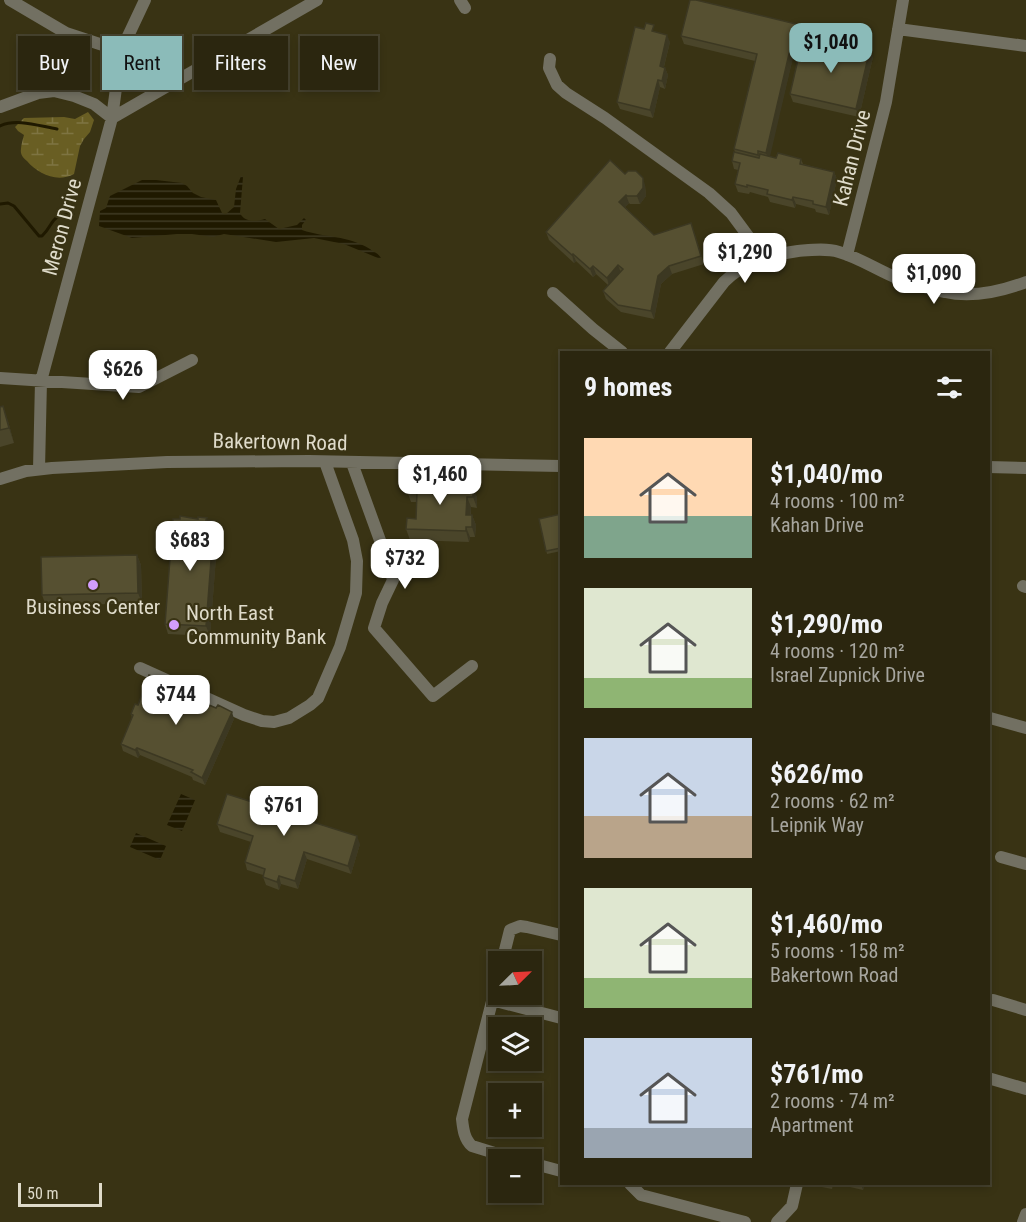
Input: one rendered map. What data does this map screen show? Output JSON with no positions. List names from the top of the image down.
{
  "streets": {
    "street": ["Kahan Drive", "Meron Drive", "Bakertown Road"]
  },
  "crossings": [
    ["Meron Drive", "Bakertown Road"]
  ],
  "places": ["Business Center", "North East Community Bank"],
  "scale_bar": "50 m",
  "north": "top right",
  "page": {
    "price": [
      "$1,040",
      "$1,290",
      "$1,090",
      "$626",
      "$1,460",
      "$683",
      "$732",
      "$744",
      "$761"
    ],
    "chip": [
      "Buy",
      "Rent",
      "Filters",
      "New"
    ],
    "heading": "9 homes",
    "list": [
      {
        "name": "$1,040/mo",
        "note": "4 rooms · 100 m² · Kahan Drive"
      },
      {
        "name": "$1,290/mo",
        "note": "4 rooms · 120 m² · Israel Zupnick Drive"
      },
      {
        "name": "$626/mo",
        "note": "2 rooms · 62 m² · Leipnik Way"
      },
      {
        "name": "$1,460/mo",
        "note": "5 rooms · 158 m² · Bakertown Road"
      },
      {
        "name": "$761/mo",
        "note": "2 rooms · 74 m² · Apartment"
      }
    ],
    "map_buttons": ["+", "−"],
    "scale": "50 m"
  }
}
